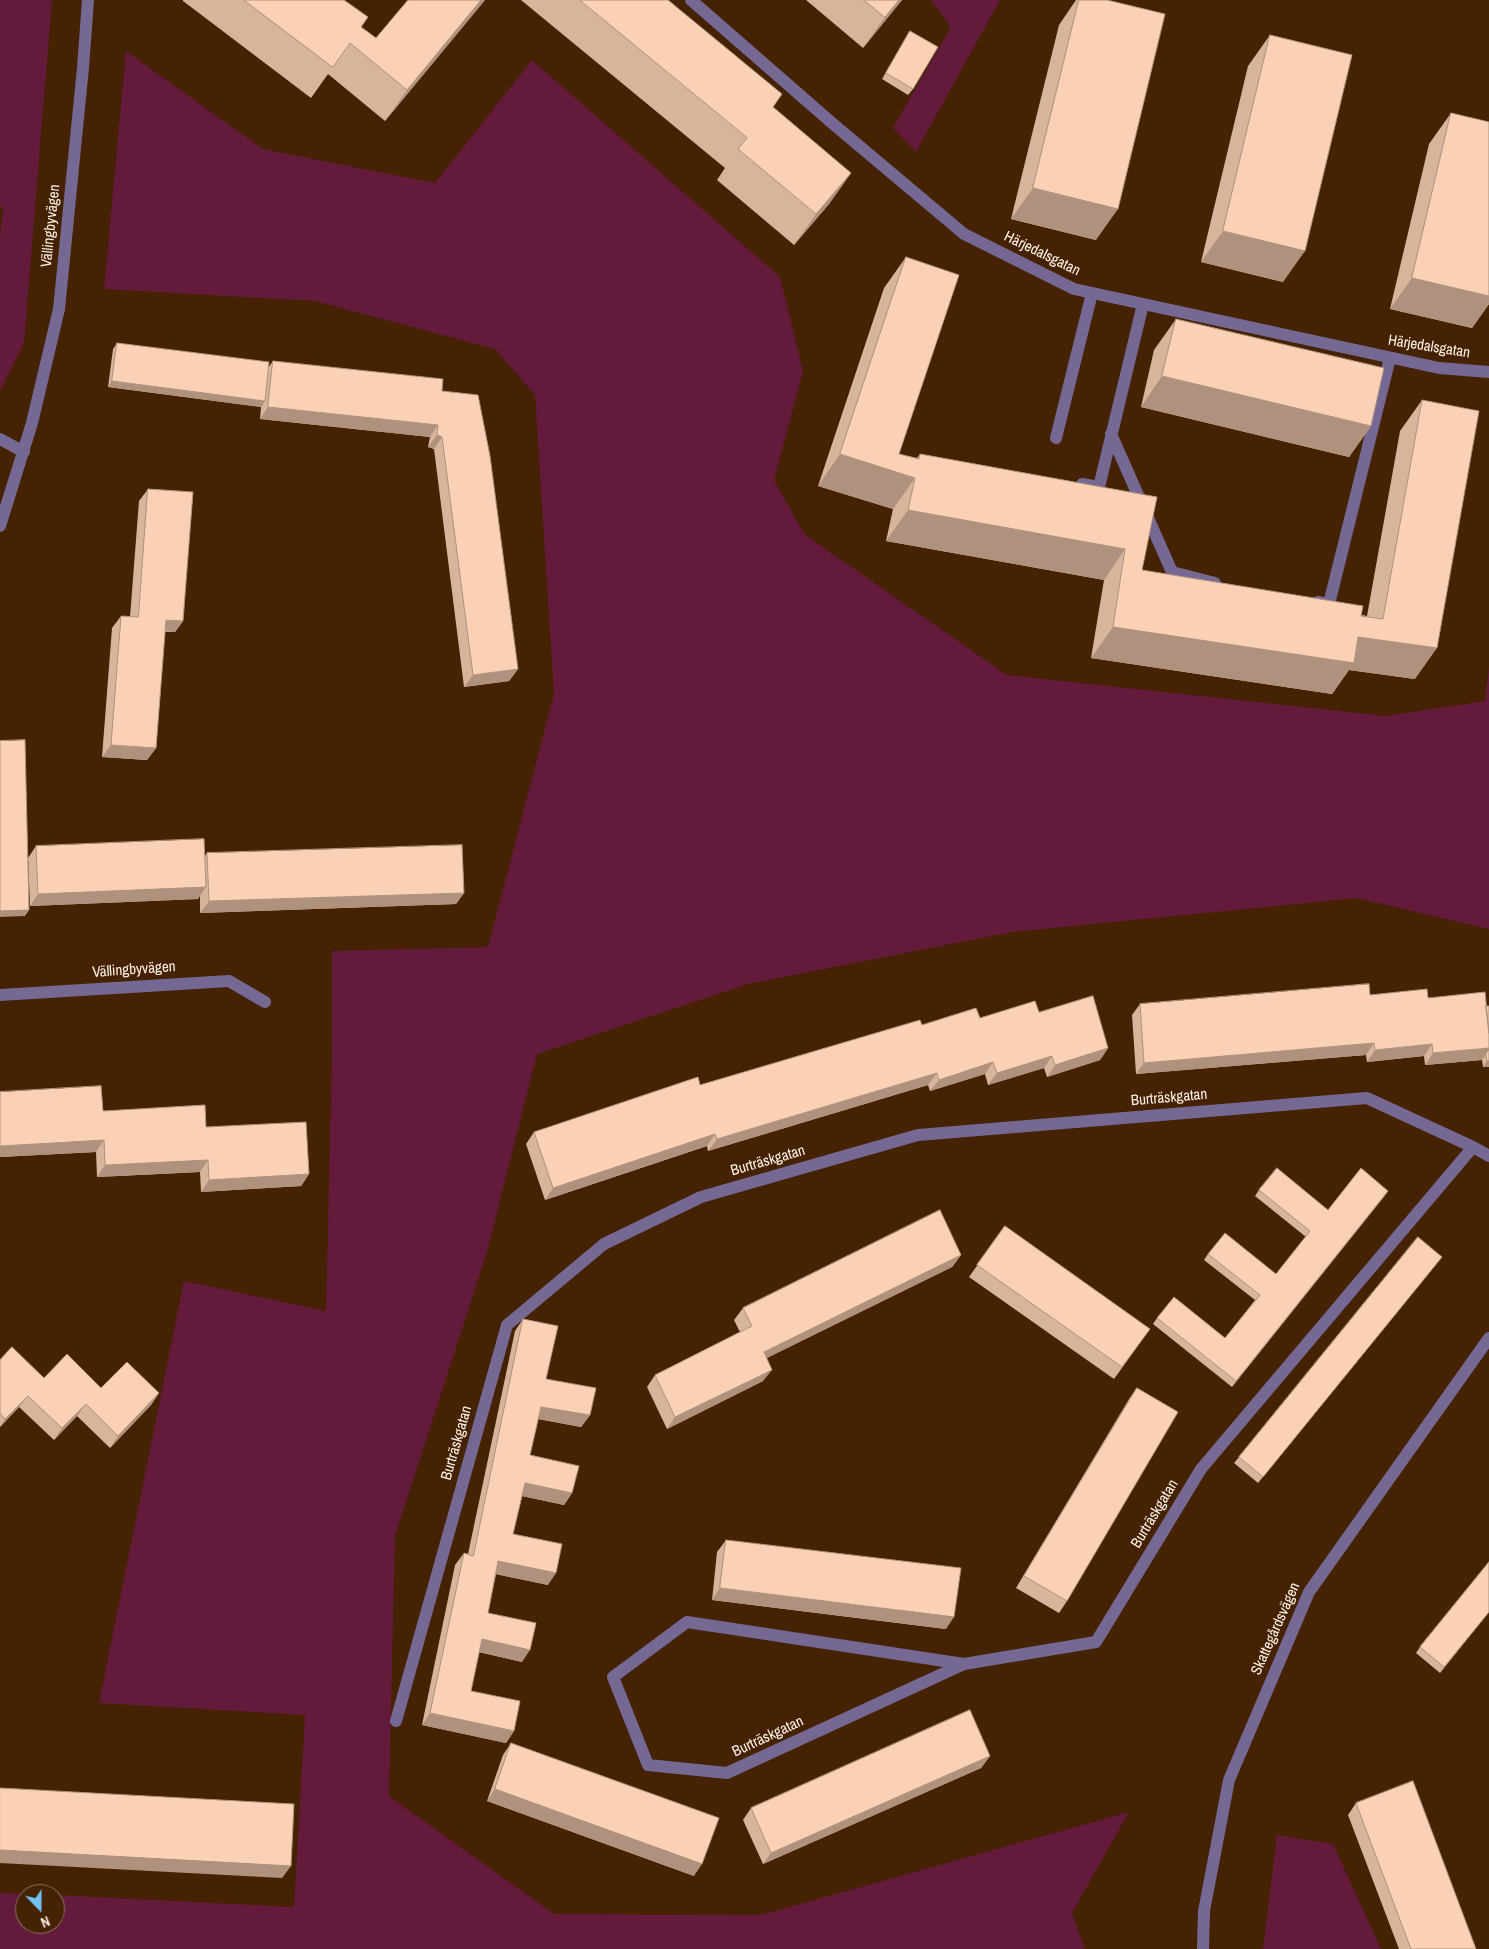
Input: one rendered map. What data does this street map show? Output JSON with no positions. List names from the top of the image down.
{
  "streets": {
    "street": [
      "Vällingbyvägen",
      "Härjedalsgatan",
      "Burträskgatan",
      "Skattegårdsvägen"
    ]
  },
  "north": "bottom"
}
